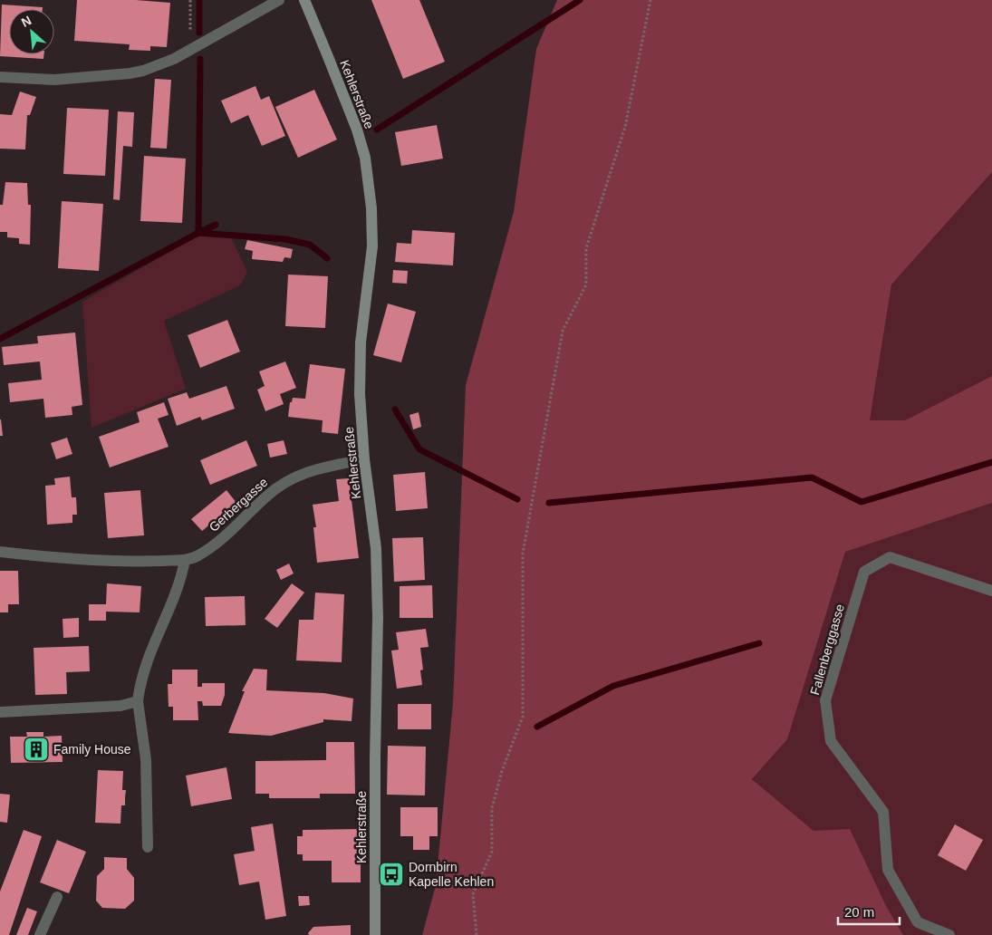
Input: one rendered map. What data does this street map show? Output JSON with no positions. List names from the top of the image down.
{
  "streets": {
    "street": ["Kehlerstraße", "Gerbergasse", "Fallenberggasse"]
  },
  "crossings": [
    ["Kehlerstraße", "Gerbergasse"]
  ],
  "places": {
    "building": ["Family House"],
    "bus stop": ["Dornbirn Kapelle Kehlen"]
  },
  "scale_bar": "20 m",
  "north": "top left"
}
